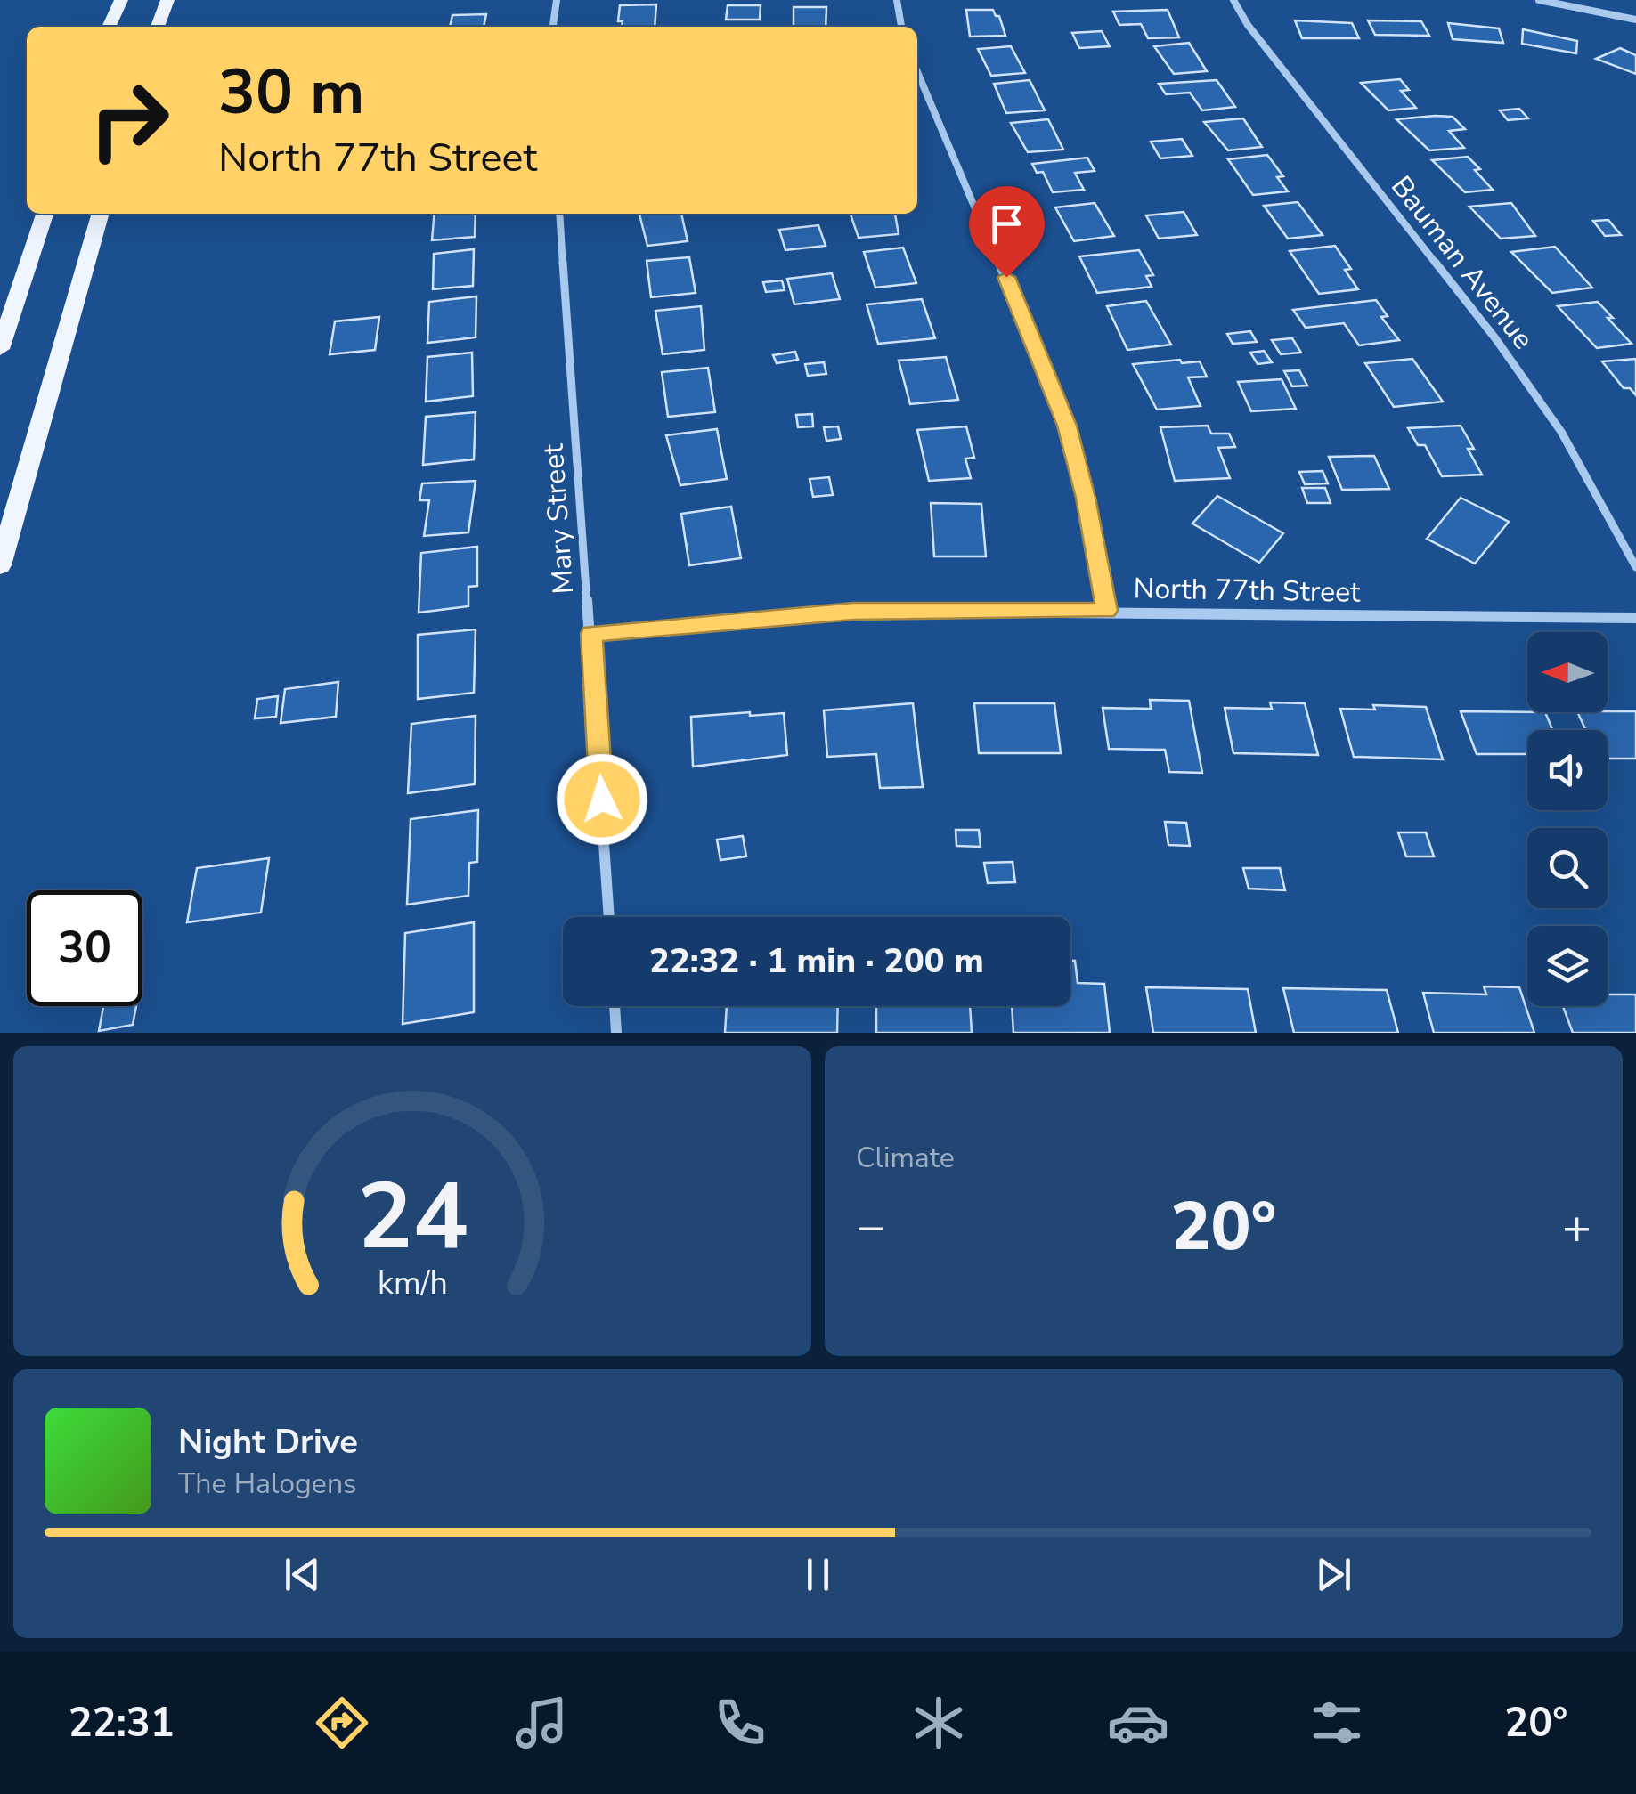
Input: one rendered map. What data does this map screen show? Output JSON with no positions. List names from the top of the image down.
{
  "streets": {
    "street": ["Bauman Avenue", "Mary Street", "North 77th Street"]
  },
  "crossings": [
    ["Mary Street", "North 77th Street"]
  ],
  "north": "left",
  "page": {
    "turn": ["30 m", "North 77th Street"],
    "limit": "30",
    "trip": "22:32 · 1 min · 200 m",
    "tile": "Climate",
    "heat": ["−", "20°", "+"],
    "song": ["Night Drive", "The Halogens"],
    "tabs": ["22:31", "20°"],
    "gauge": ["24", "km/h"]
  }
}
